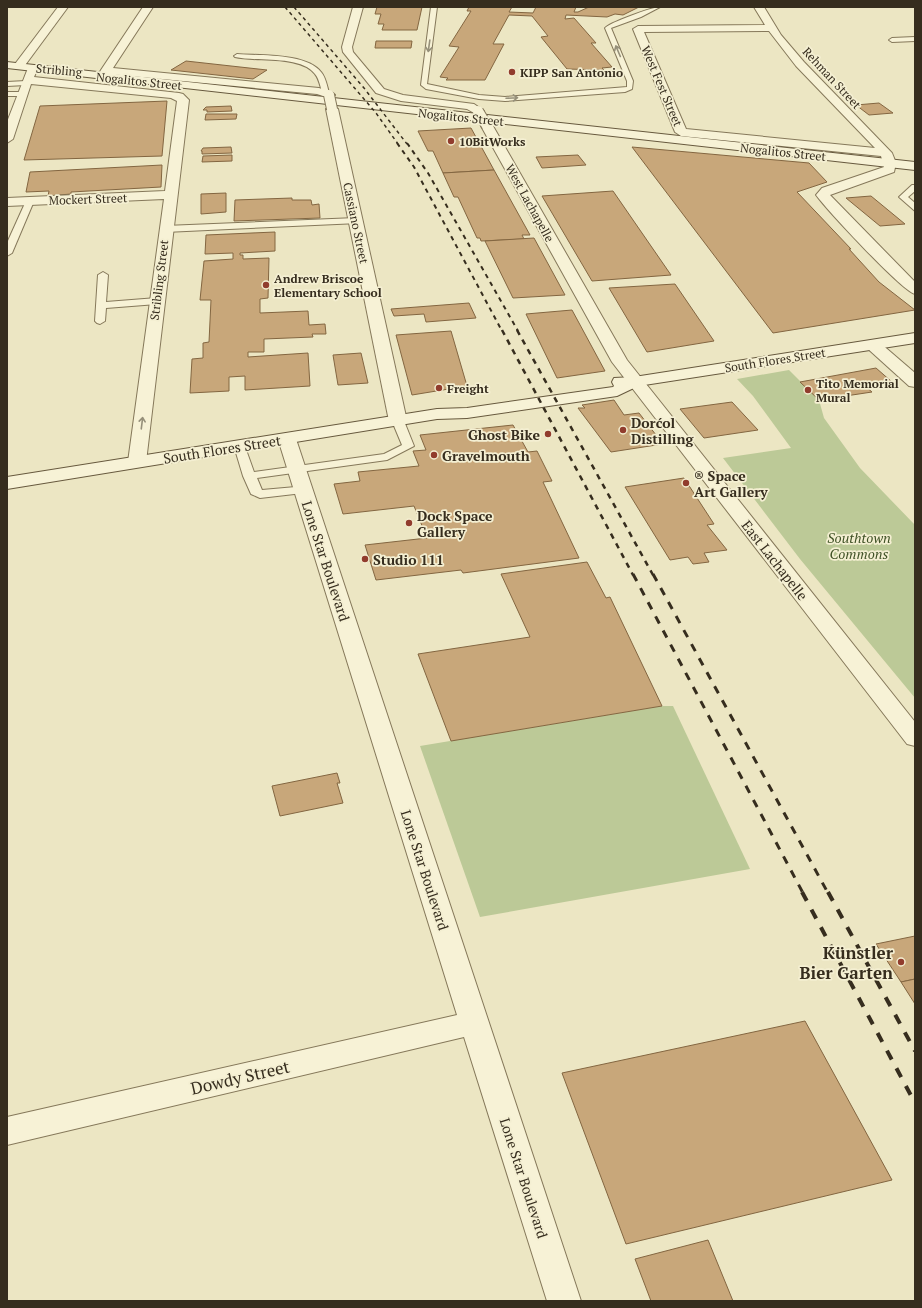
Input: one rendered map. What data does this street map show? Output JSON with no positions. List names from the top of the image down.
{
  "streets": {
    "street": [
      "Stribling",
      "Rehman Street",
      "Nogalitos Street",
      "West Fest Street",
      "Mockert Street",
      "West Lachapelle",
      "Cassiano Street",
      "Stribling Street",
      "South Flores Street",
      "East Lachapelle",
      "Lone Star Boulevard",
      "Dowdy Street"
    ]
  },
  "crossings": [
    ["Stribling", "Stribling Street"],
    ["Rehman Street", "Nogalitos Street"],
    ["Rehman Street", "West Fest Street"],
    ["Nogalitos Street", "West Fest Street"],
    ["Nogalitos Street", "Cassiano Street"],
    ["Mockert Street", "Stribling Street"],
    ["West Lachapelle", "South Flores Street"],
    ["West Lachapelle", "East Lachapelle"],
    ["Cassiano Street", "South Flores Street"],
    ["Stribling Street", "South Flores Street"],
    ["South Flores Street", "East Lachapelle"],
    ["South Flores Street", "Lone Star Boulevard"],
    ["Lone Star Boulevard", "Dowdy Street"]
  ],
  "one_way": ["Stribling Street"],
  "parks": ["Southtown Commons"],
  "places": [
    "KIPP San Antonio",
    "10BitWorks",
    "Andrew Briscoe Elementary School",
    "Freight",
    "Tito Memorial Mural",
    "Dorćol Distilling",
    "Ghost Bike",
    "Gravelmouth",
    "® Space Art Gallery",
    "Dock Space Gallery",
    "Studio 111",
    "Künstler Bier Garten"
  ]
}
